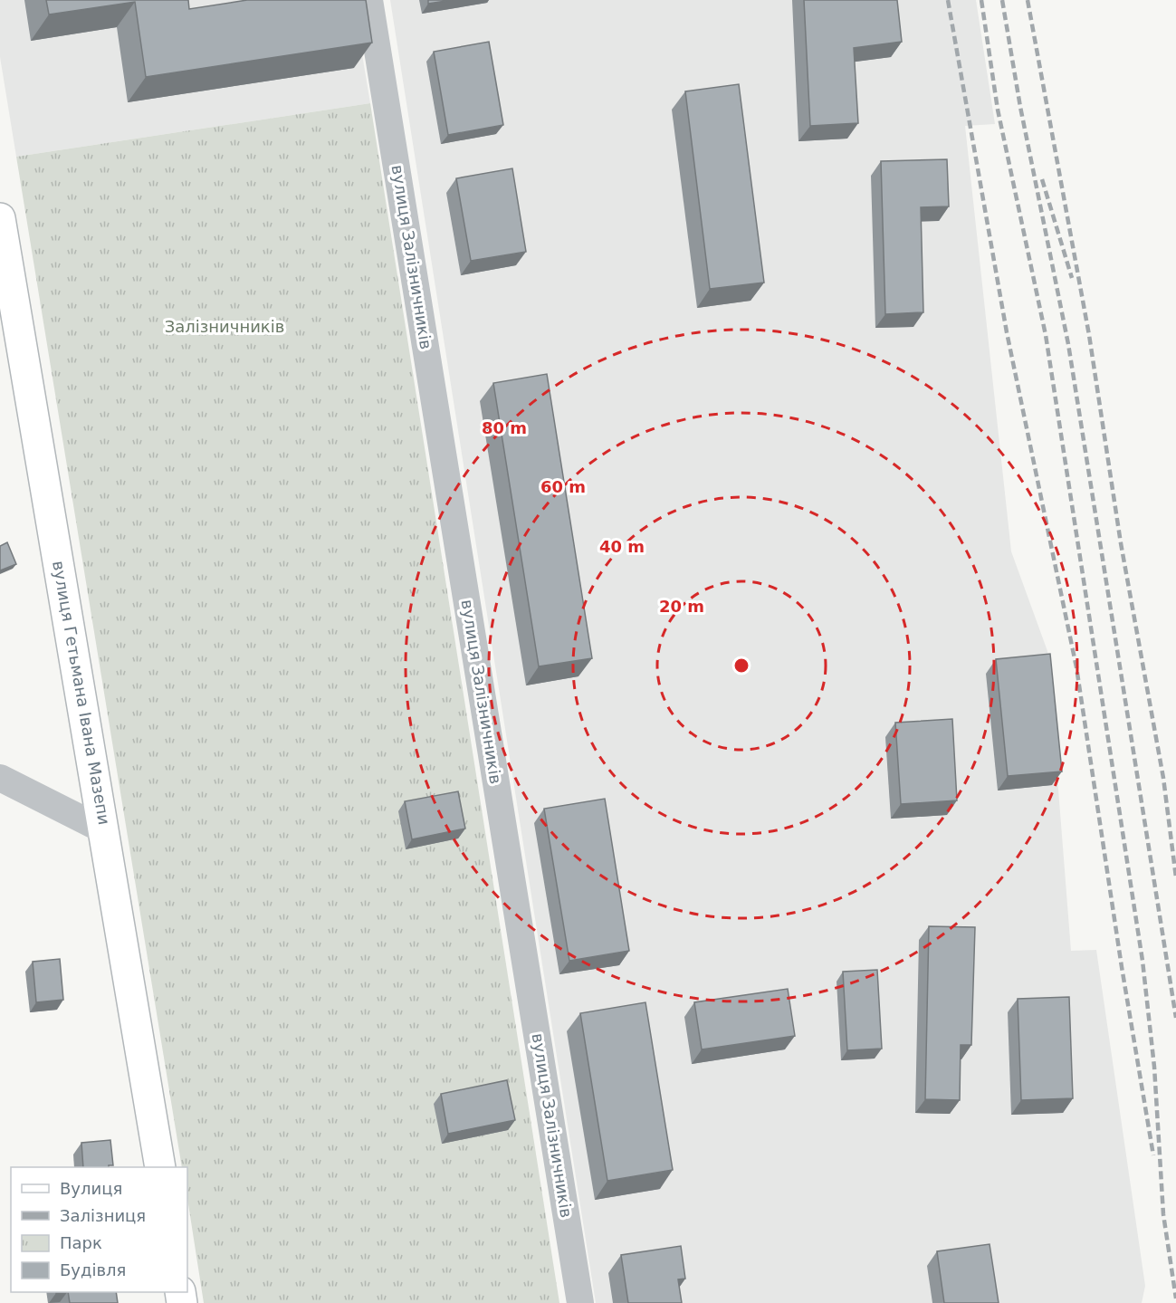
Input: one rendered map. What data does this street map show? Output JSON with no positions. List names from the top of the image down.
{
  "streets": {
    "street": ["вулиця Залізничників", "вулиця Гетьмана Івана Мазепи"]
  },
  "parks": ["Залізничників"],
  "legend": [
    "Вулиця",
    "Залізниця",
    "Парк",
    "Будівля"
  ],
  "rings": [
    "80 m",
    "60 m",
    "40 m",
    "20 m"
  ]
}
